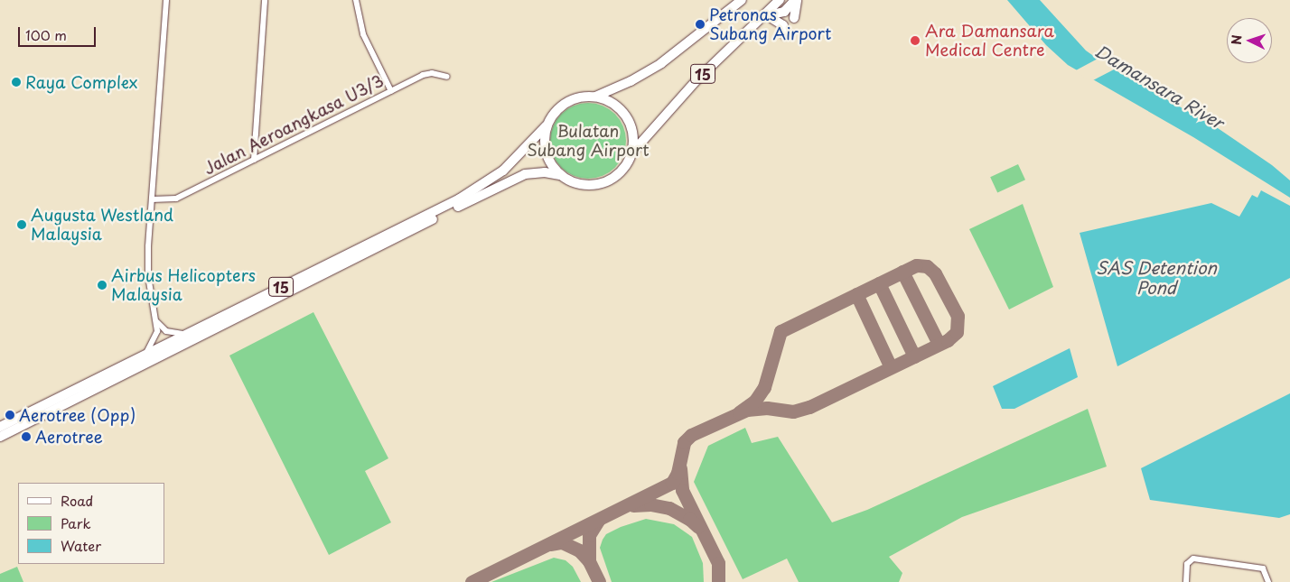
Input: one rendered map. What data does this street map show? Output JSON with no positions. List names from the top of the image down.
{
  "streets": {
    "main road": ["15"],
    "street": ["Jalan Aeroangkasa U3/3"]
  },
  "water": ["Damansara River", "SAS Detention Pond"],
  "parks": ["Bulatan Subang Airport"],
  "places": [
    "Petronas Subang Airport",
    "Ara Damansara Medical Centre",
    "Raya Complex",
    "Augusta Westland Malaysia",
    "Airbus Helicopters Malaysia",
    "Aerotree (Opp)",
    "Aerotree"
  ],
  "legend": ["Road", "Park", "Water"],
  "scale_bar": "100 m",
  "north": "left"
}
